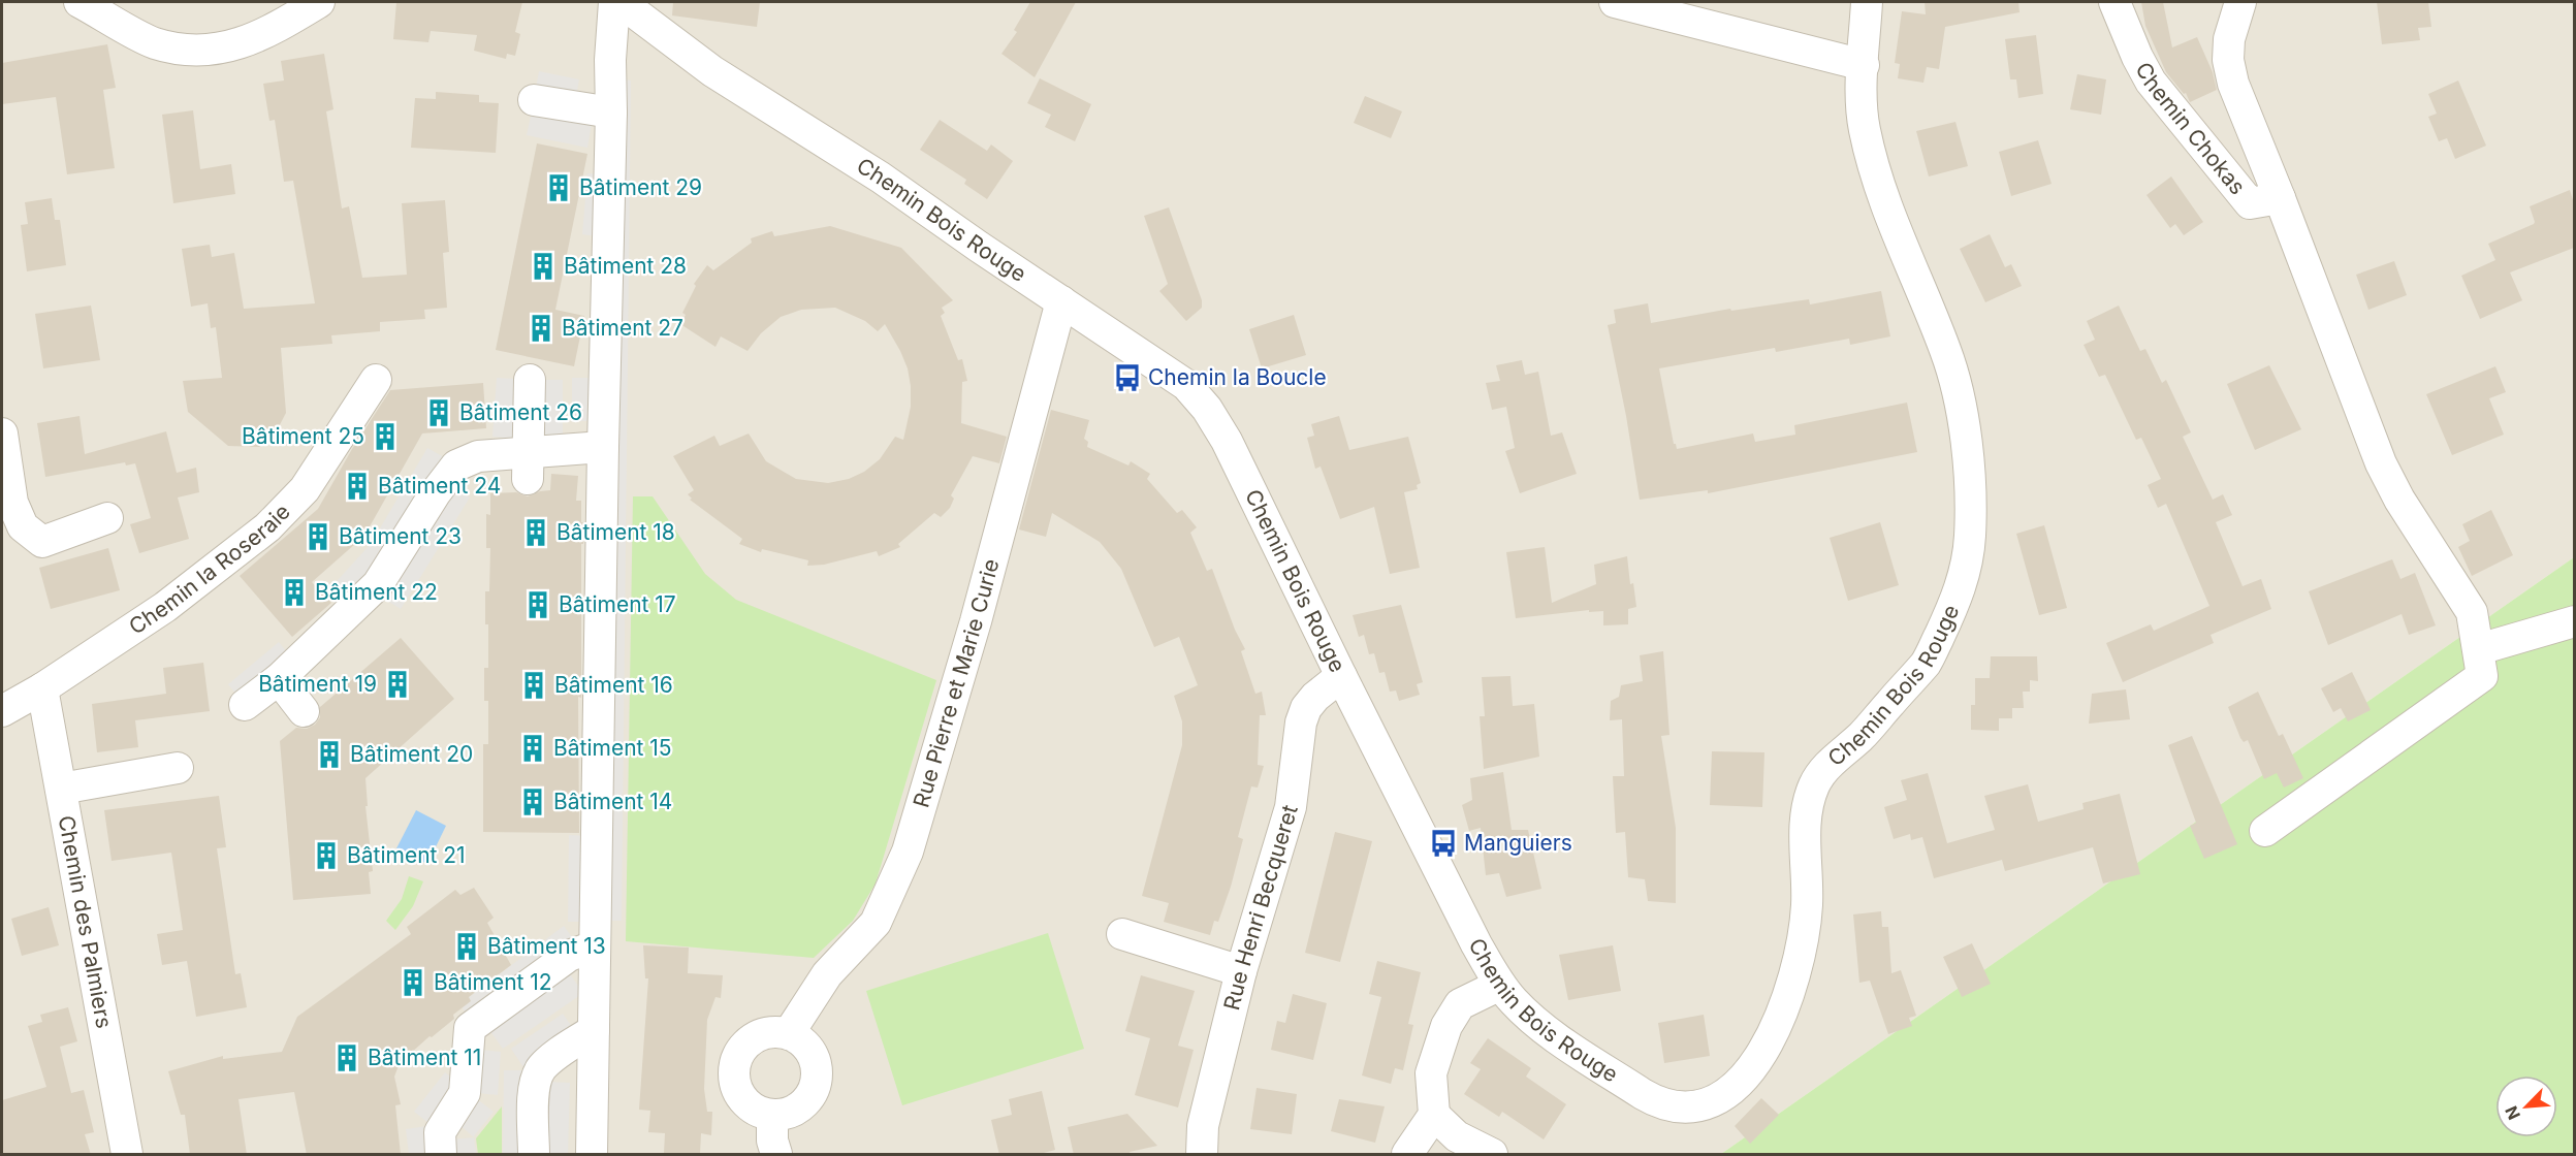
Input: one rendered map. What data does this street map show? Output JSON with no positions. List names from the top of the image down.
{
  "streets": {
    "street": [
      "Chemin Chokas",
      "Chemin Bois Rouge",
      "Chemin la Roseraie",
      "Rue Pierre et Marie Curie",
      "Rue Henri Becqueret",
      "Chemin des Palmiers"
    ]
  },
  "crossings": [
    ["Chemin Bois Rouge", "Rue Pierre et Marie Curie"],
    ["Chemin Bois Rouge", "Rue Henri Becqueret"],
    ["Chemin la Roseraie", "Chemin des Palmiers"]
  ],
  "places": {
    "building": [
      "Bâtiment 29",
      "Bâtiment 28",
      "Bâtiment 27",
      "Bâtiment 26",
      "Bâtiment 25",
      "Bâtiment 24",
      "Bâtiment 18",
      "Bâtiment 23",
      "Bâtiment 22",
      "Bâtiment 17",
      "Bâtiment 19",
      "Bâtiment 16",
      "Bâtiment 15",
      "Bâtiment 20",
      "Bâtiment 14",
      "Bâtiment 21",
      "Bâtiment 13",
      "Bâtiment 12",
      "Bâtiment 11"
    ],
    "bus stop": ["Chemin la Boucle", "Manguiers"]
  },
  "north": "bottom left"
}
